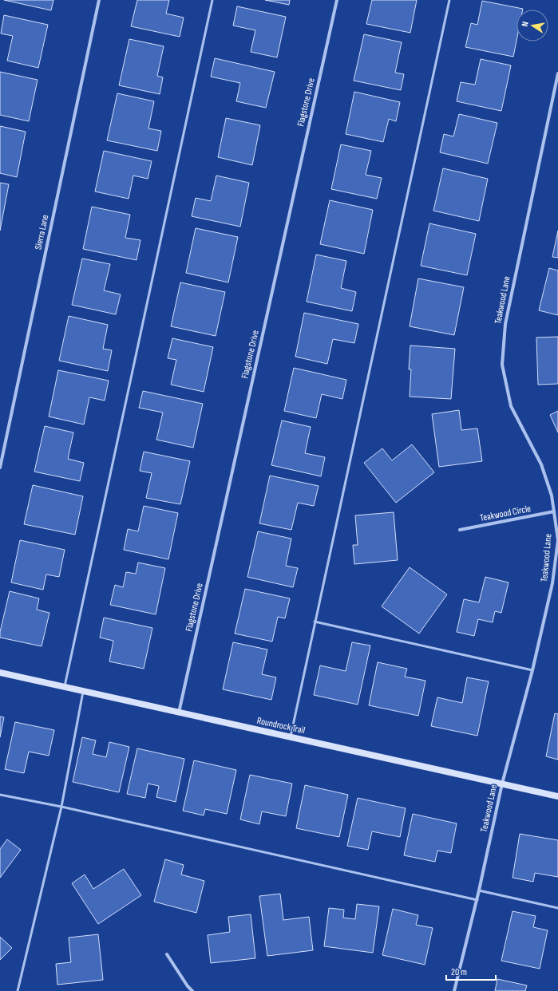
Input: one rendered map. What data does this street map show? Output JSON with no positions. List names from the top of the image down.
{
  "streets": {
    "street": [
      "Flagstone Drive",
      "Sierra Lane",
      "Teakwood Lane",
      "Teakwood Circle",
      "Roundrock Trail"
    ]
  },
  "crossings": [
    ["Flagstone Drive", "Roundrock Trail"],
    ["Teakwood Lane", "Teakwood Circle"],
    ["Teakwood Lane", "Roundrock Trail"]
  ],
  "scale_bar": "20 m",
  "north": "left"
}
